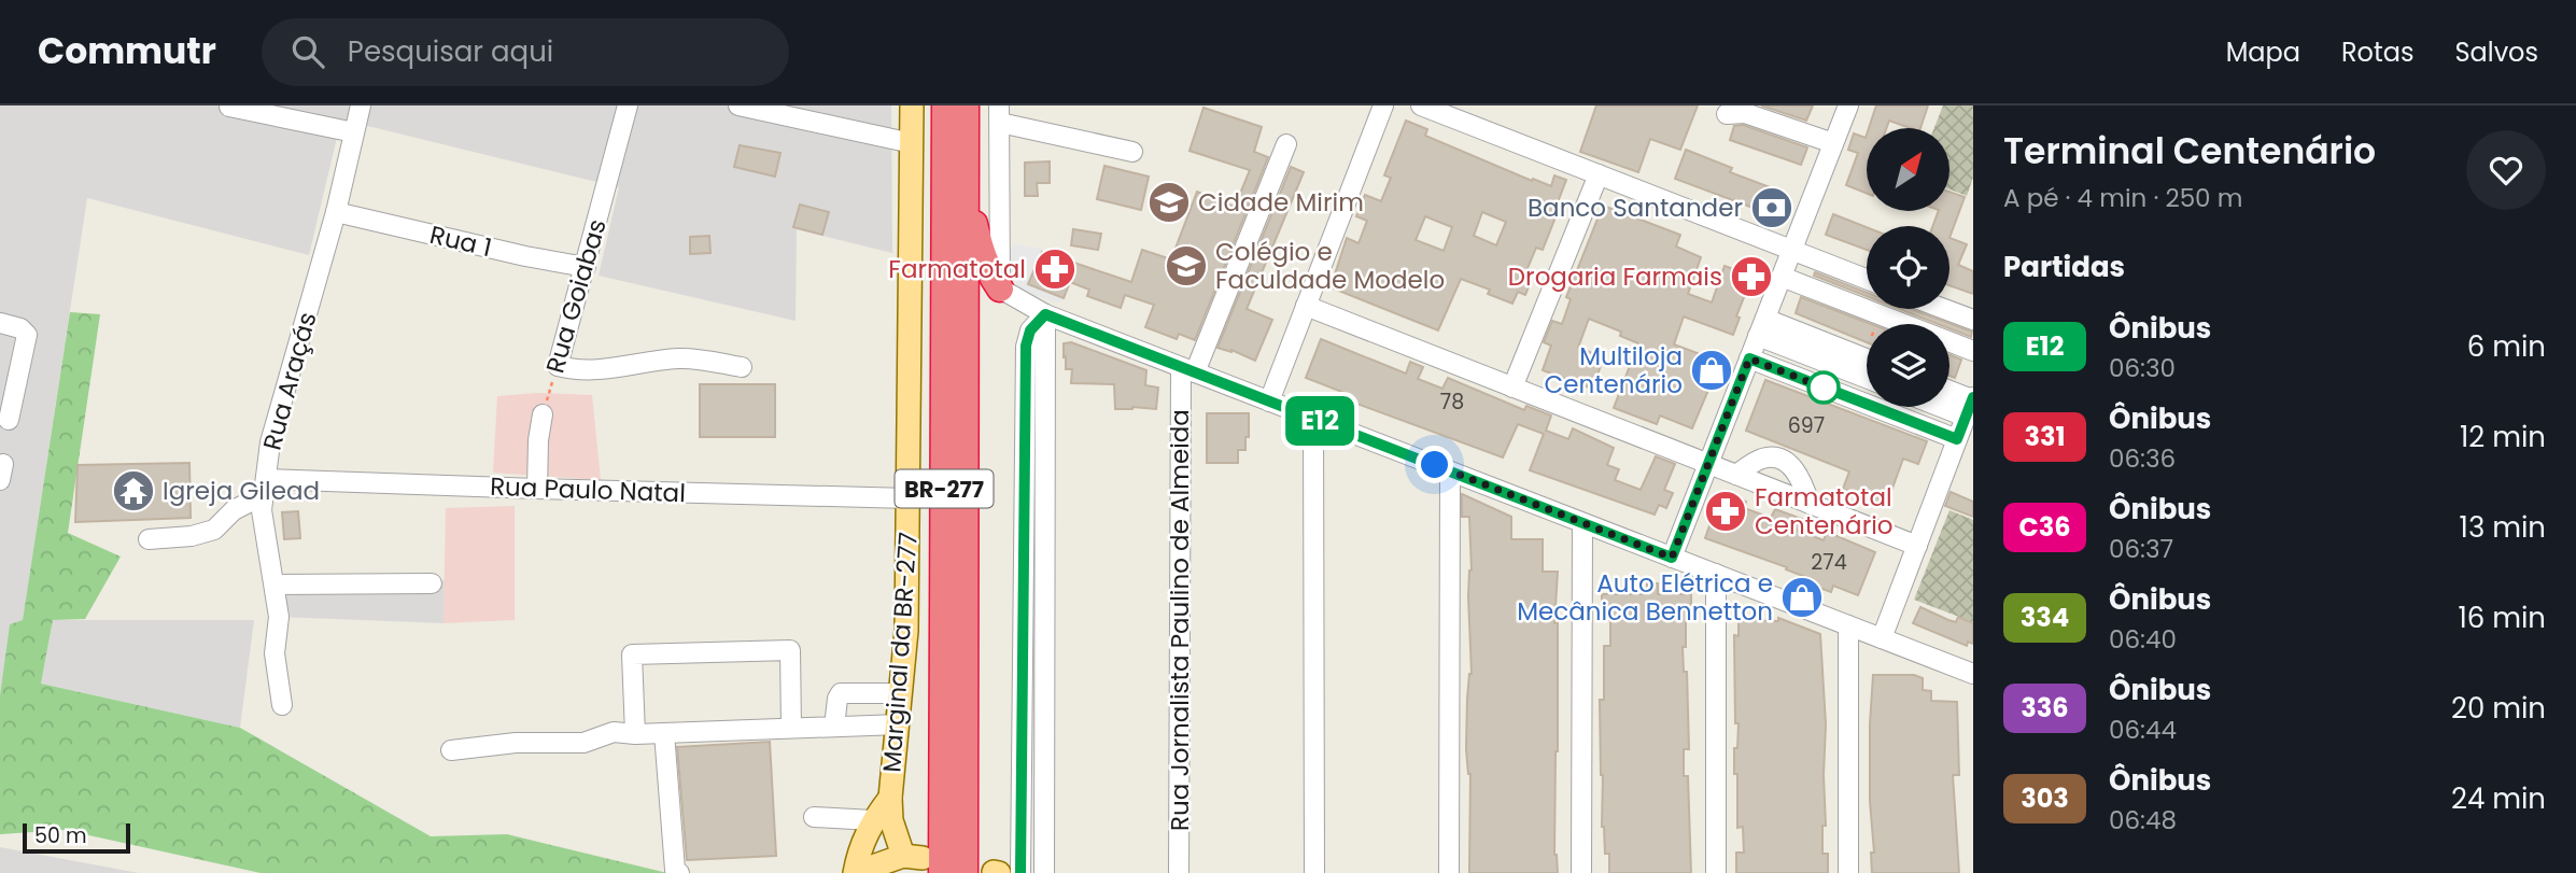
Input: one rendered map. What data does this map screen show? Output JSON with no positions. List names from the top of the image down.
{
  "streets": {
    "highway": ["BR-277"],
    "main road": ["Marginal da BR-277"],
    "street": [
      "Rua 1",
      "Rua Goiabas",
      "Rua Araçás",
      "Rua Paulo Natal",
      "Rua Jornalista Paulino de Almeida"
    ]
  },
  "crossings": [
    ["Rua 1", "Rua Goiabas"],
    ["Rua 1", "Rua Araçás"],
    ["Rua Araçás", "Rua Paulo Natal"],
    ["BR-277", "Marginal da BR-277"],
    ["Rua Paulo Natal", "Marginal da BR-277"]
  ],
  "places": {
    "school or university": ["Cidade Mirim", "Colégio e Faculdade Modelo"],
    "bank": ["Banco Santander"],
    "pharmacy": ["Farmatotal", "Drogaria Farmais", "Farmatotal Centenário"],
    "shop": ["Multiloja Centenário", "Auto Elétrica e Mecânica Bennetton"],
    "temple": ["Igreja Gilead"]
  },
  "lines": ["bus line E12"],
  "house_numbers": ["78", "697", "274"],
  "scale_bar": "50 m",
  "north": "top right",
  "page": {
    "header": "Commutr",
    "search": "Pesquisar aqui",
    "nav": ["Mapa", "Rotas", "Salvos"],
    "on_map": "E12",
    "heading": [
      ["Terminal Centenário", "A pé · 4 min · 250 m"],
      "Partidas"
    ],
    "list": [
      {
        "mark": "E12",
        "name": "Ônibus",
        "note": "06:30",
        "value": "6 min"
      },
      {
        "mark": "331",
        "name": "Ônibus",
        "note": "06:36",
        "value": "12 min"
      },
      {
        "mark": "C36",
        "name": "Ônibus",
        "note": "06:37",
        "value": "13 min"
      },
      {
        "mark": "334",
        "name": "Ônibus",
        "note": "06:40",
        "value": "16 min"
      },
      {
        "mark": "336",
        "name": "Ônibus",
        "note": "06:44",
        "value": "20 min"
      },
      {
        "mark": "303",
        "name": "Ônibus",
        "note": "06:48",
        "value": "24 min"
      }
    ],
    "scale": "50 m"
  }
}
